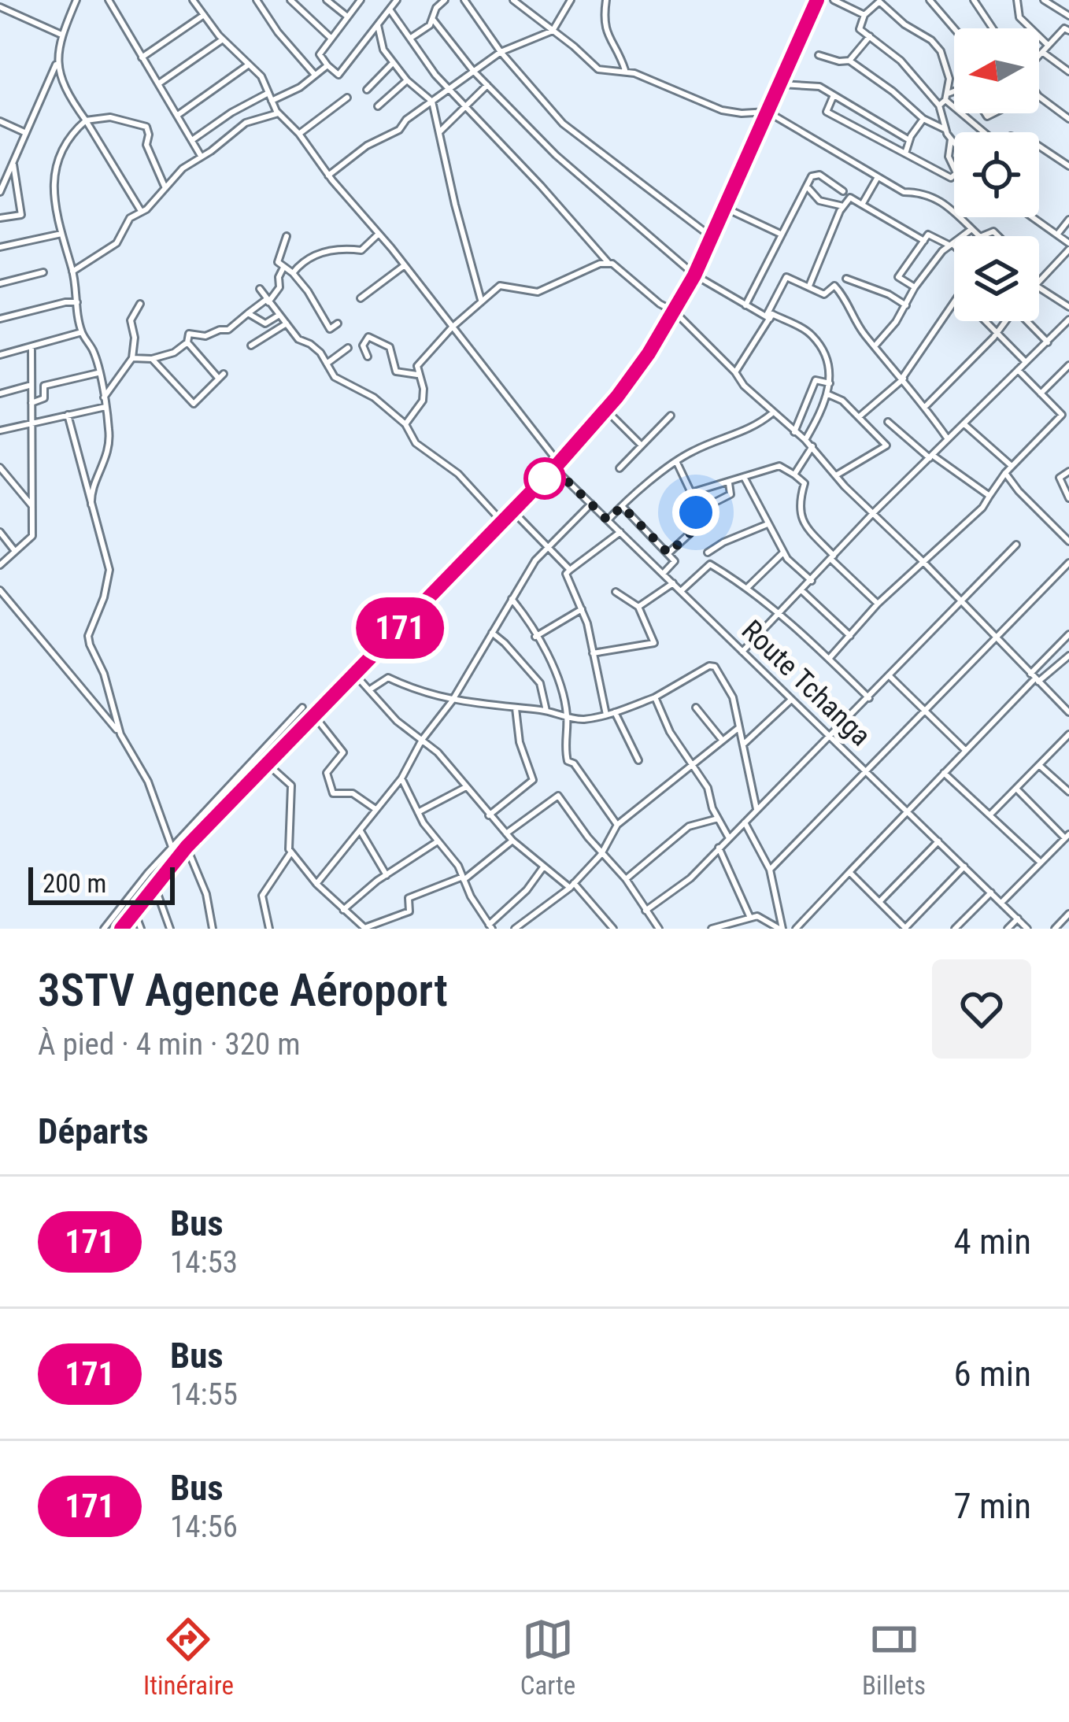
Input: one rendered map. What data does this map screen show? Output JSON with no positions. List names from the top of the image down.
{
  "streets": {
    "street": ["Route Tchanga"]
  },
  "lines": ["bus line 171"],
  "scale_bar": "200 m",
  "north": "left",
  "page": {
    "on_map": "171",
    "scale": "200 m",
    "heading": [
      ["3STV Agence Aéroport", "À pied · 4 min · 320 m"],
      "Départs"
    ],
    "list": [
      {
        "mark": "171",
        "name": "Bus",
        "note": "14:53",
        "value": "4 min"
      },
      {
        "mark": "171",
        "name": "Bus",
        "note": "14:55",
        "value": "6 min"
      },
      {
        "mark": "171",
        "name": "Bus",
        "note": "14:56",
        "value": "7 min"
      }
    ],
    "tabs": ["Itinéraire", "Carte", "Billets"]
  }
}
